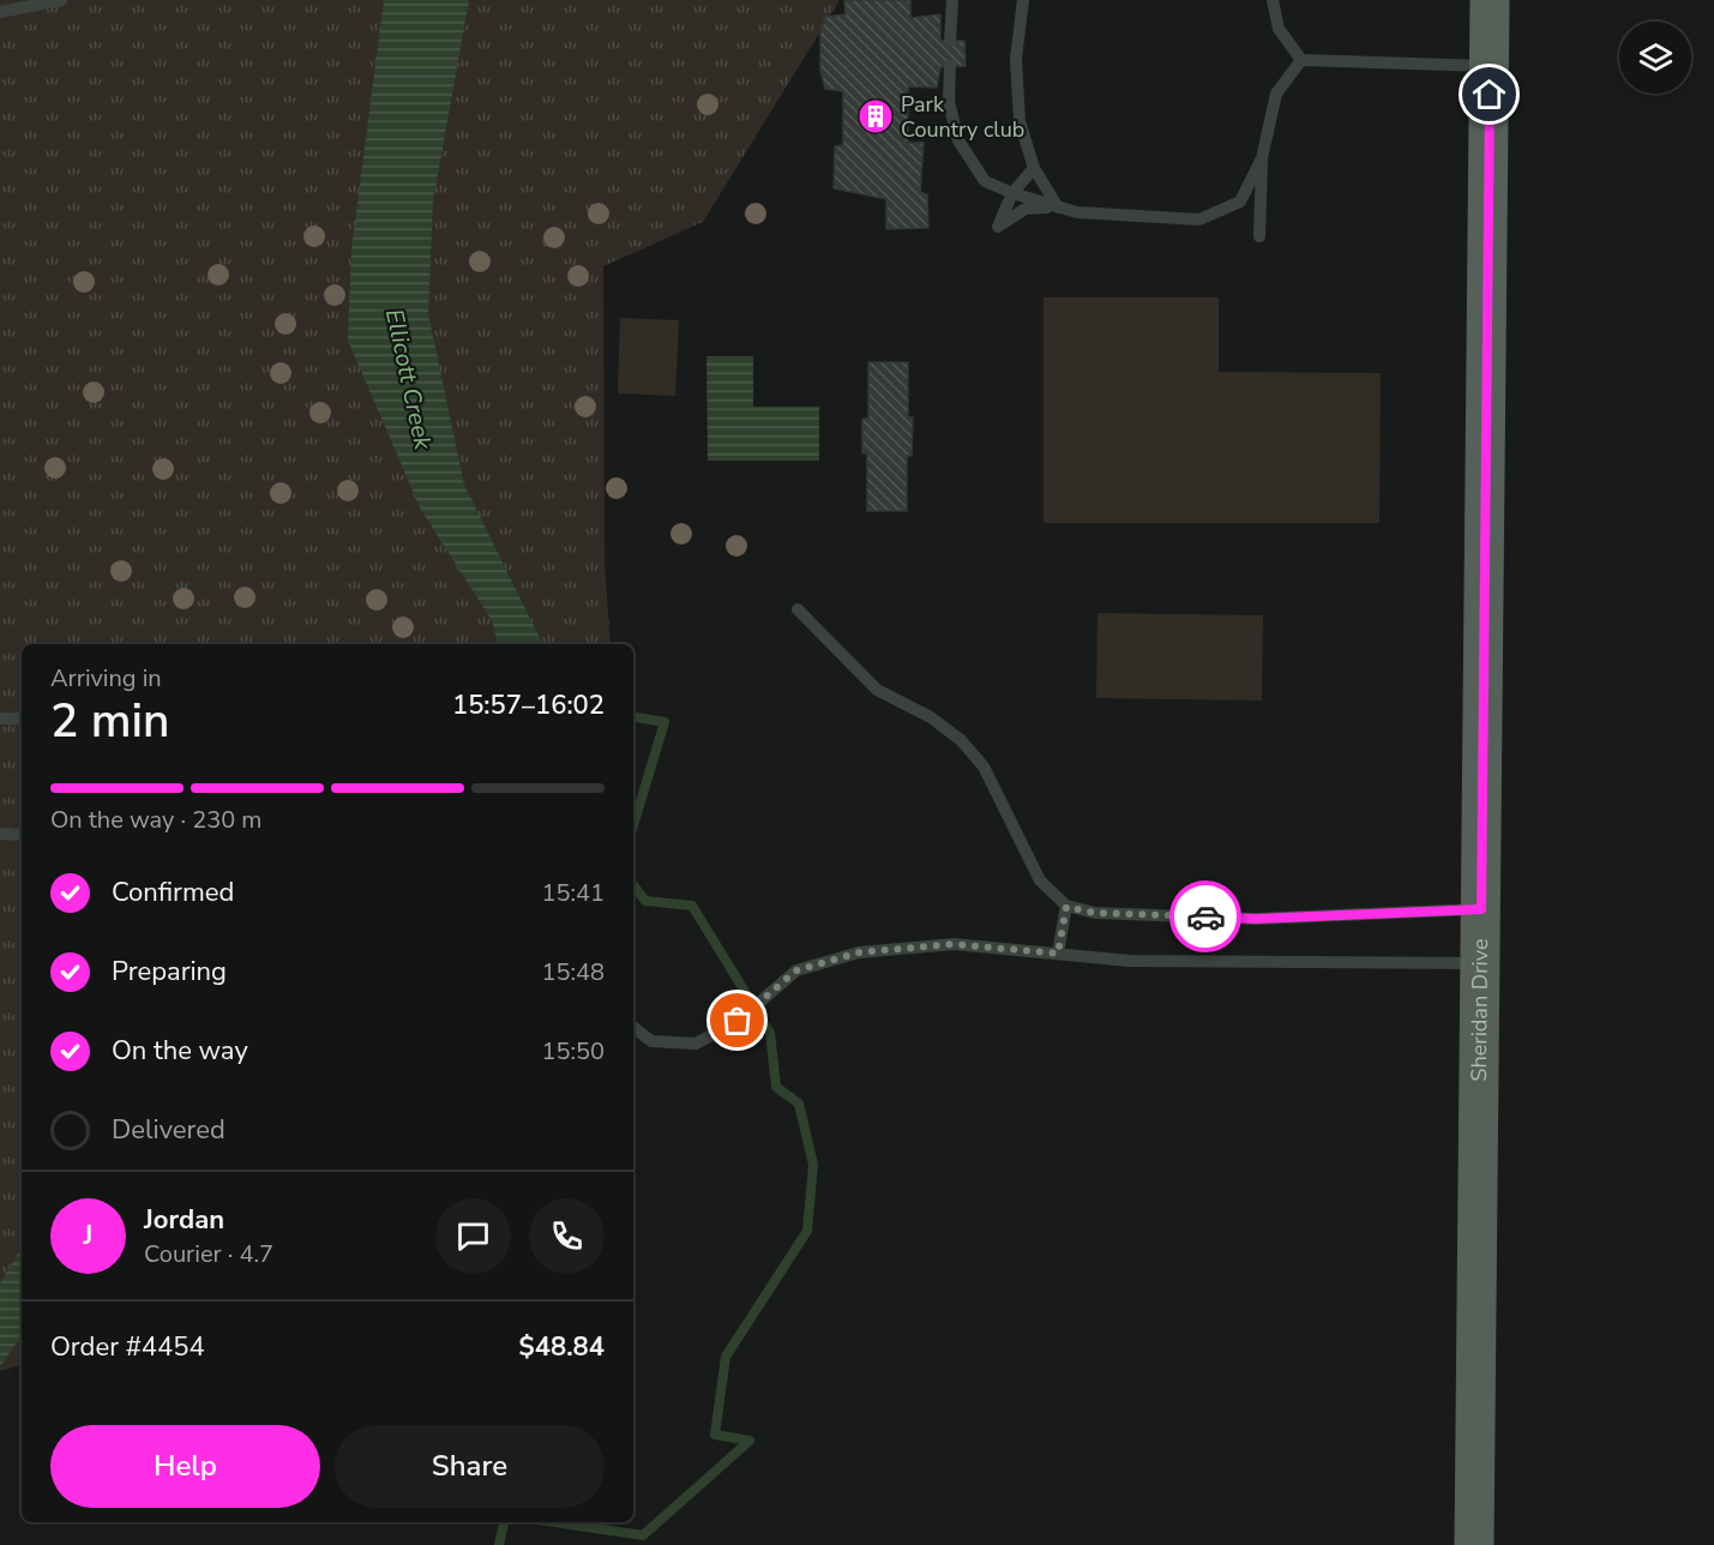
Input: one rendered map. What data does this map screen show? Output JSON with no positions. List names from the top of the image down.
{
  "streets": {
    "main road": ["Sheridan Drive"]
  },
  "water": ["Ellicott Creek"],
  "places": {
    "building": ["Park Country club"]
  },
  "page": {
    "heading": ["2 min", "Arriving in", "15:57–16:02"],
    "panel": [
      "Jordan",
      "Courier · 4.7",
      "Order #4454",
      "$48.84"
    ],
    "bar": "On the way · 230 m",
    "list": [
      ["Confirmed", "15:41"],
      ["Preparing", "15:48"],
      ["On the way", "15:50"],
      "Delivered"
    ],
    "round": "J",
    "buttons": ["Help", "Share"]
  }
}
